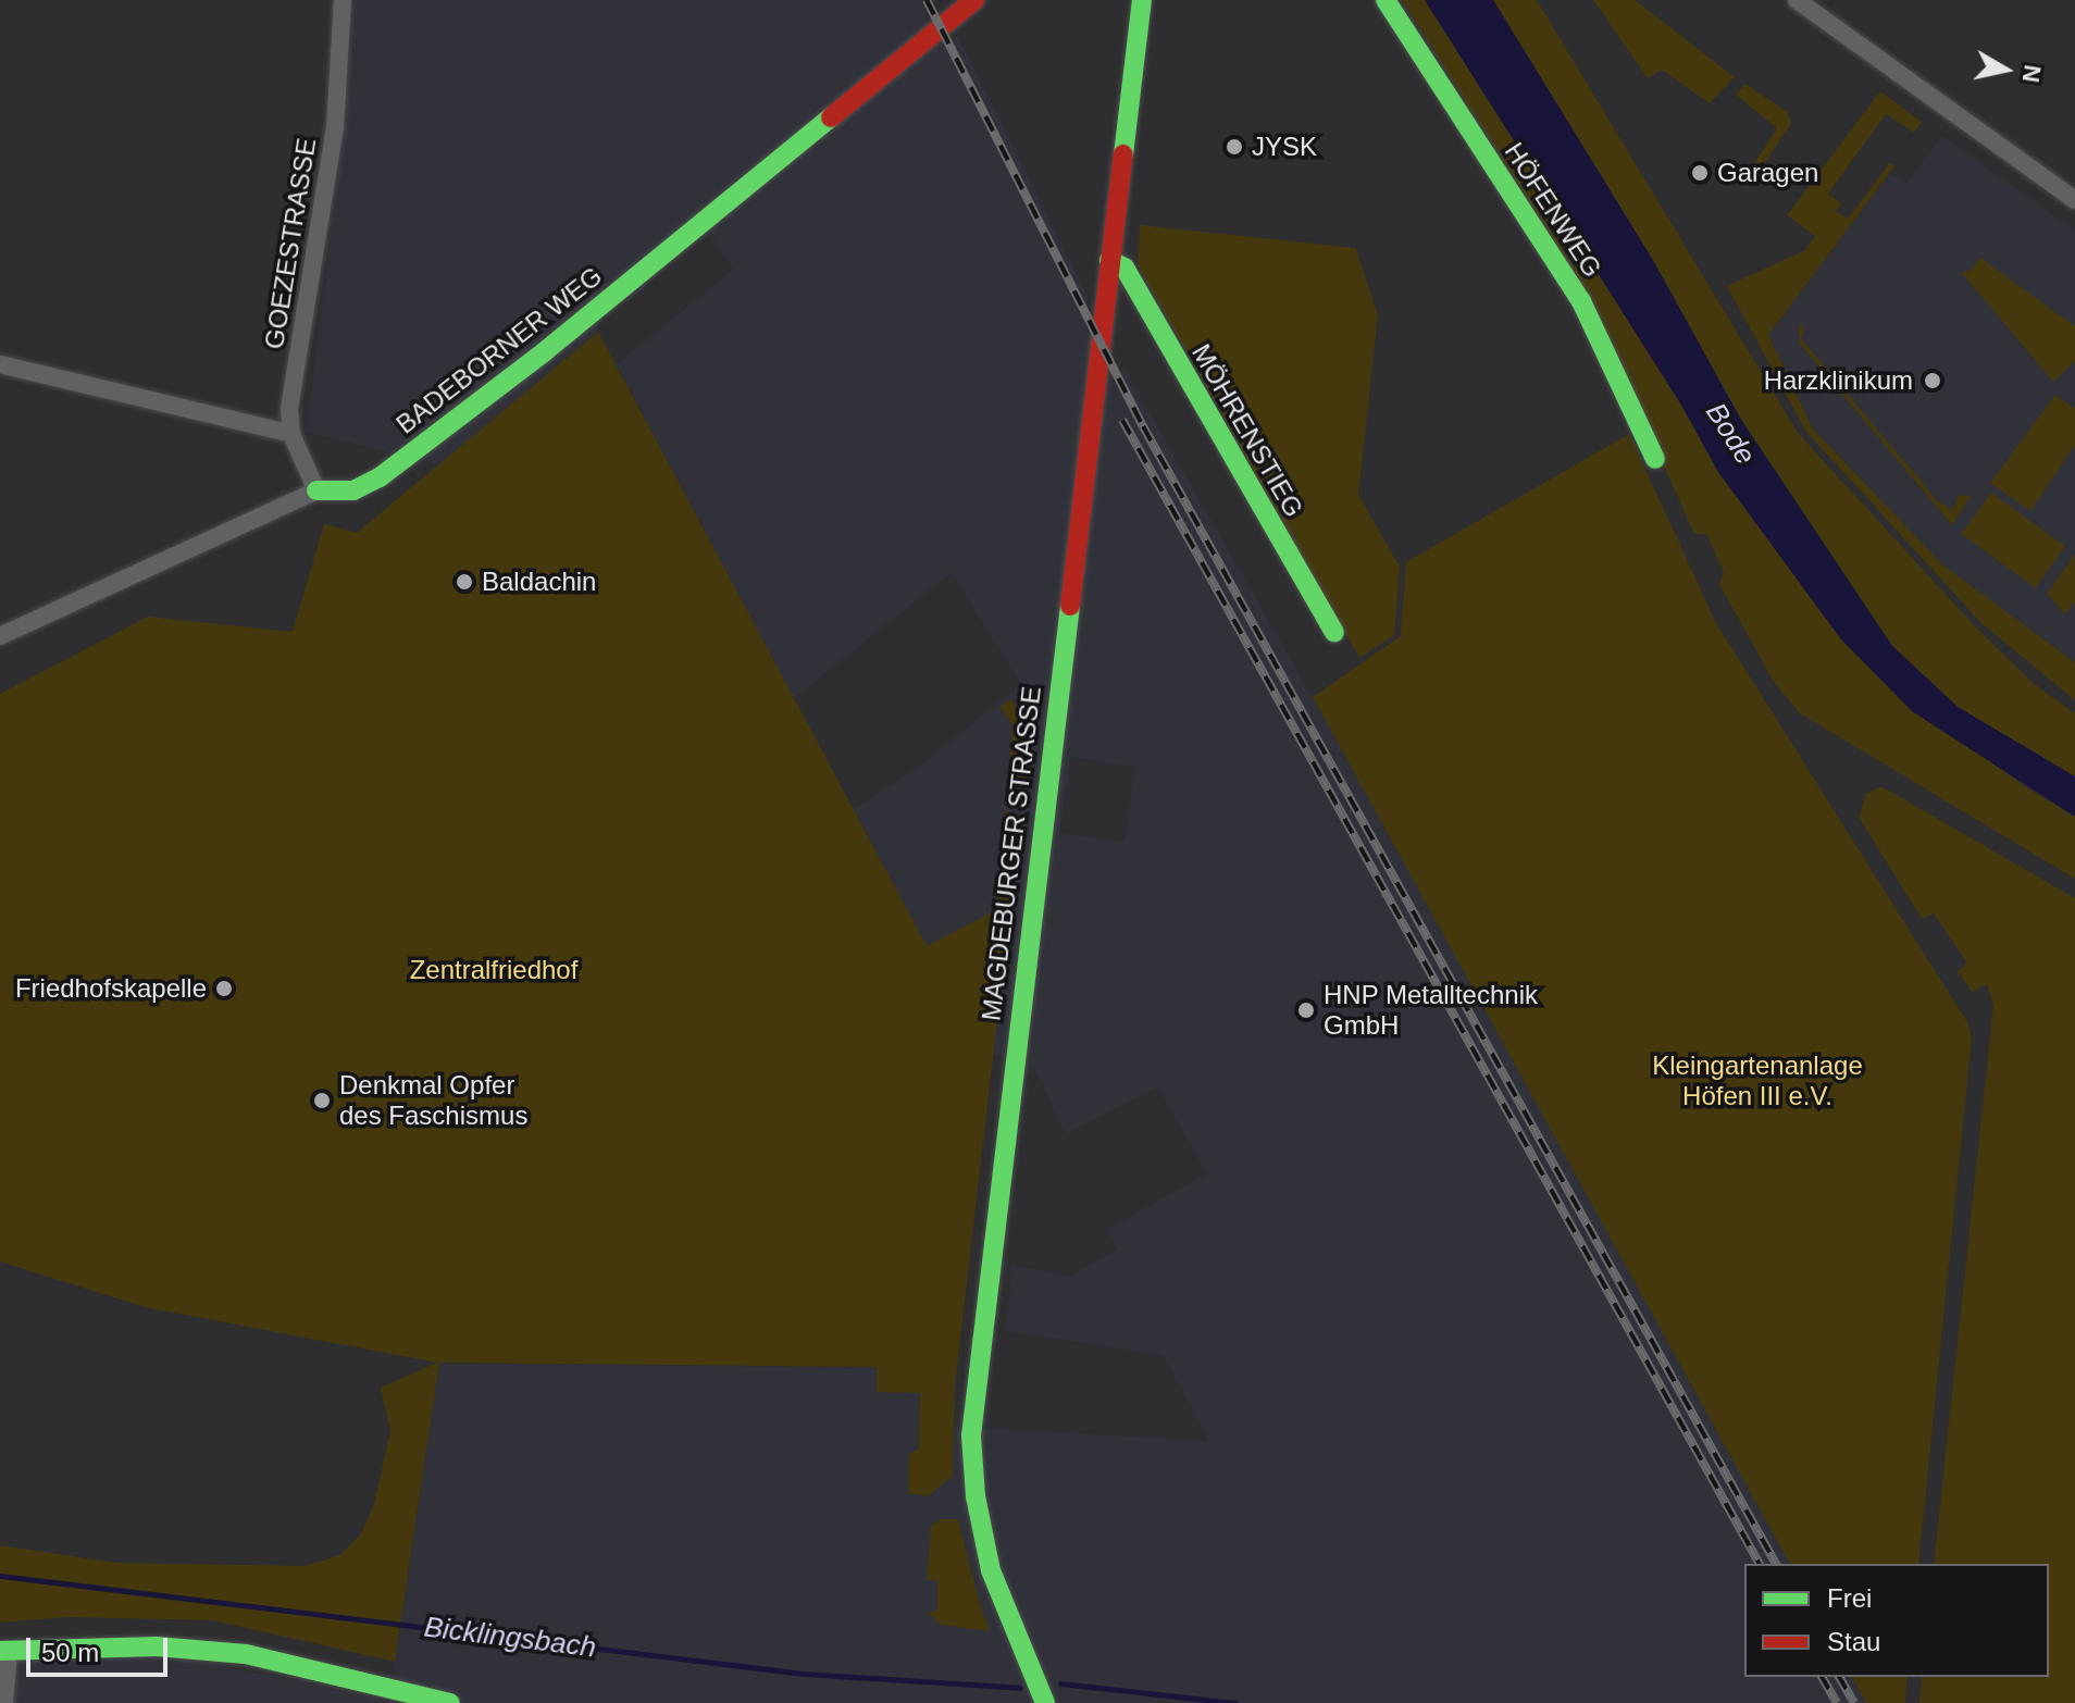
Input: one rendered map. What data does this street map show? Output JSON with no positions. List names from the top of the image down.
{
  "streets": {
    "street": [
      "HÖFENWEG",
      "GOEZESTRASSE",
      "BADEBORNER WEG",
      "MÖHRENSTIEG",
      "MAGDEBURGER STRASSE"
    ]
  },
  "crossings": [
    ["GOEZESTRASSE", "BADEBORNER WEG"],
    ["MÖHRENSTIEG", "MAGDEBURGER STRASSE"]
  ],
  "water": ["Bode", "Bicklingsbach"],
  "parks": ["Zentralfriedhof", "Kleingartenanlage Höfen III e.V."],
  "places": [
    "JYSK",
    "Garagen",
    "Harzklinikum",
    "Baldachin",
    "Friedhofskapelle",
    "HNP Metalltechnik GmbH",
    "Denkmal Opfer des Faschismus"
  ],
  "legend": ["Frei", "Stau"],
  "scale_bar": "50 m",
  "north": "right"
}
